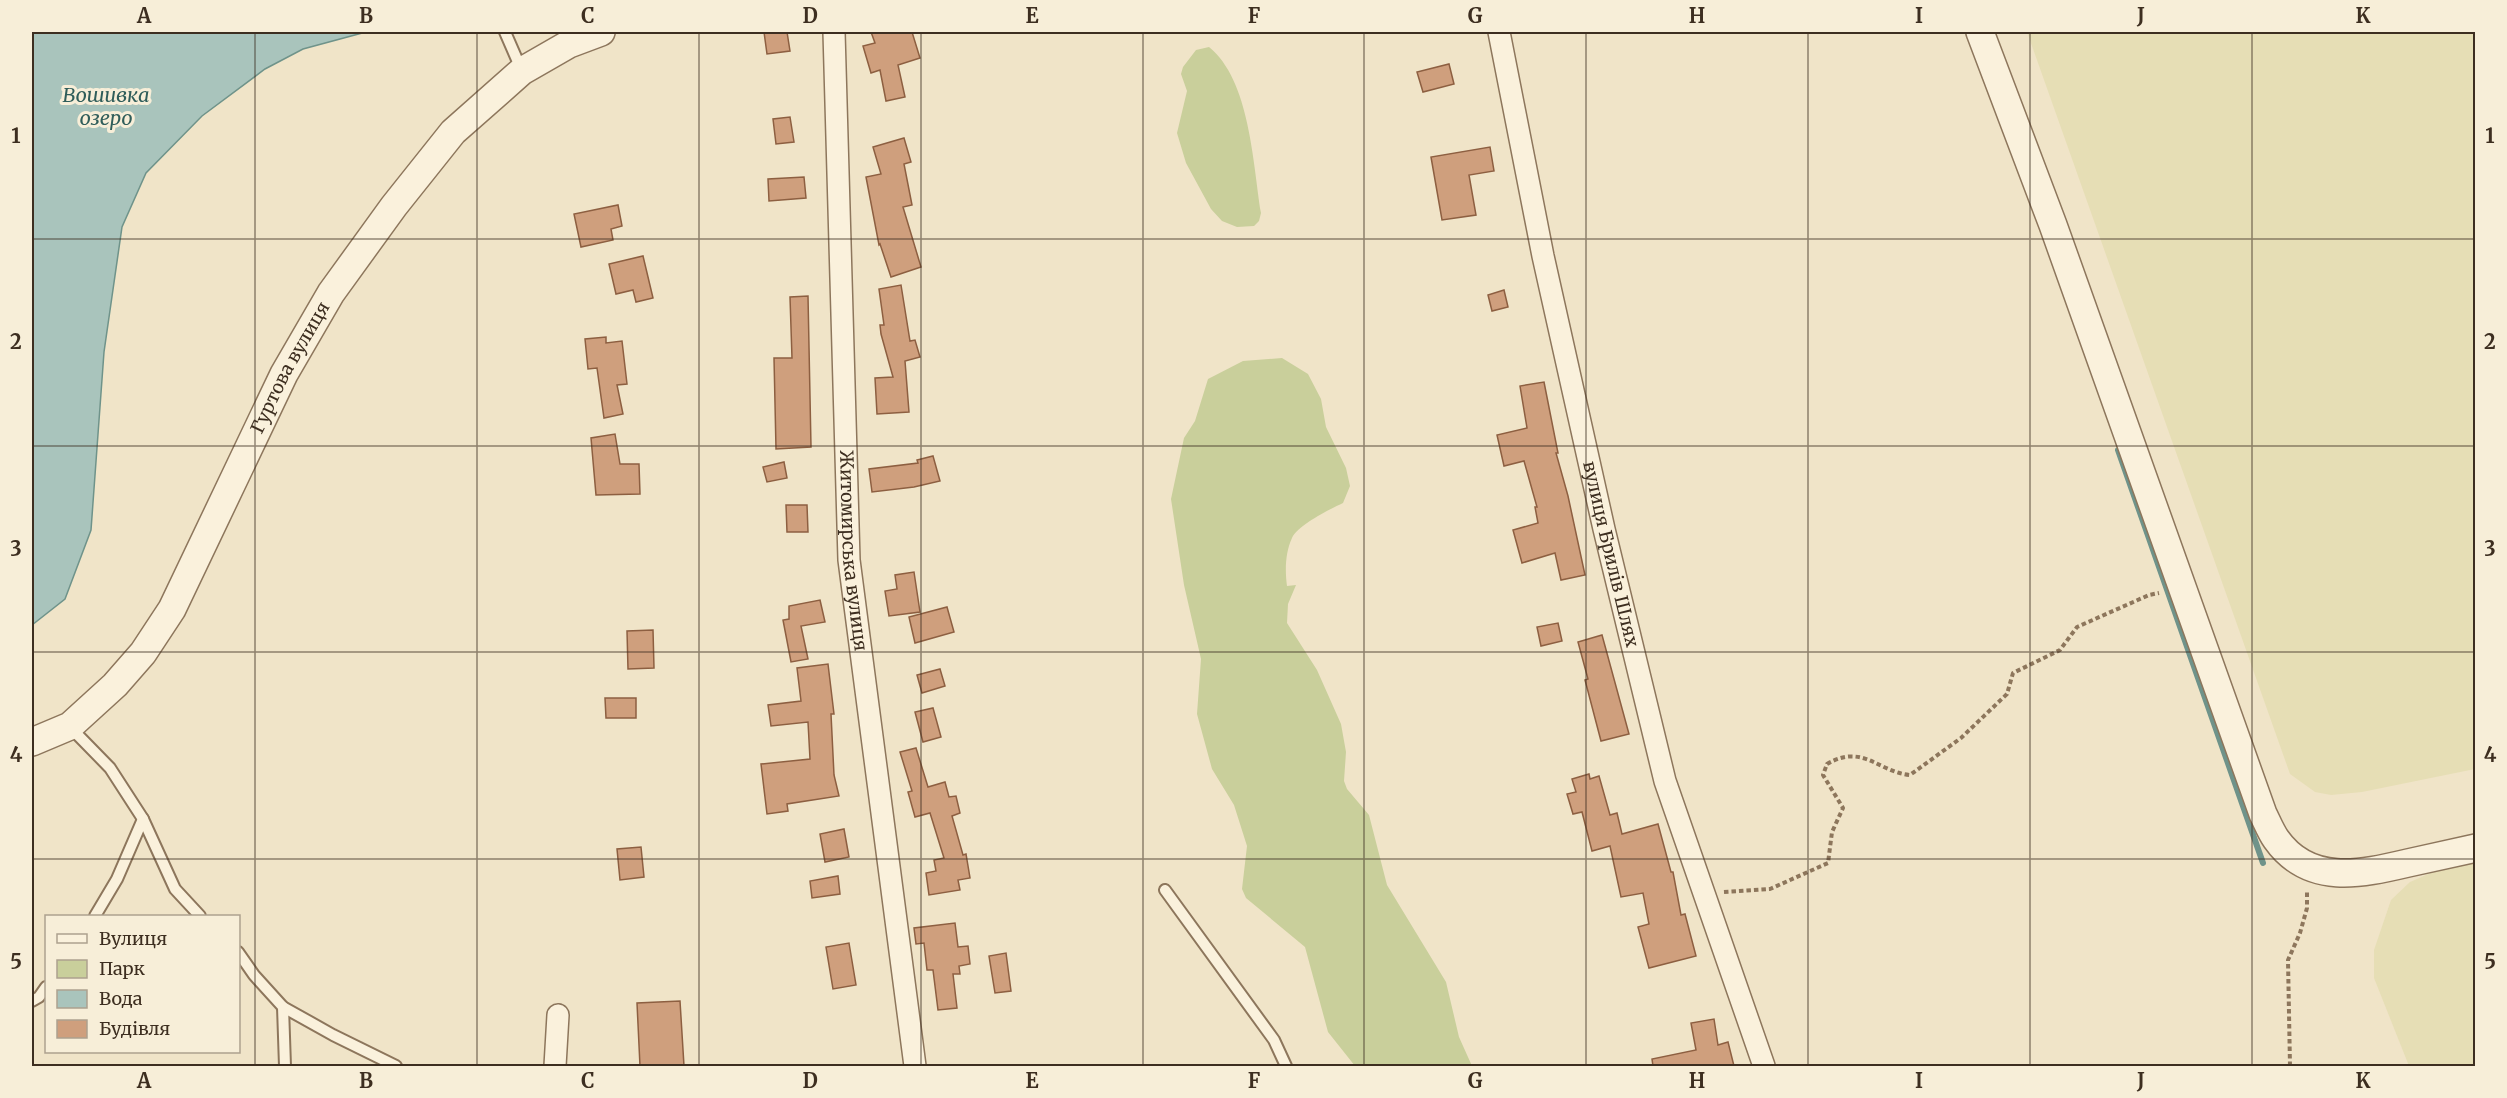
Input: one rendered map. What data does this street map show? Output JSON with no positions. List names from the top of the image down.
{
  "streets": {
    "street": ["Гуртова вулиця", "Житомирська вулиця", "вулиця Брилів Шлях"]
  },
  "water": ["Вошивка озеро"],
  "legend": [
    "Вулиця",
    "Парк",
    "Вода",
    "Будівля"
  ],
  "grid": {
    "columns": [
      "A",
      "B",
      "C",
      "D",
      "E",
      "F",
      "G",
      "H",
      "I",
      "J",
      "K"
    ],
    "rows": [
      "1",
      "2",
      "3",
      "4",
      "5"
    ]
  }
}
